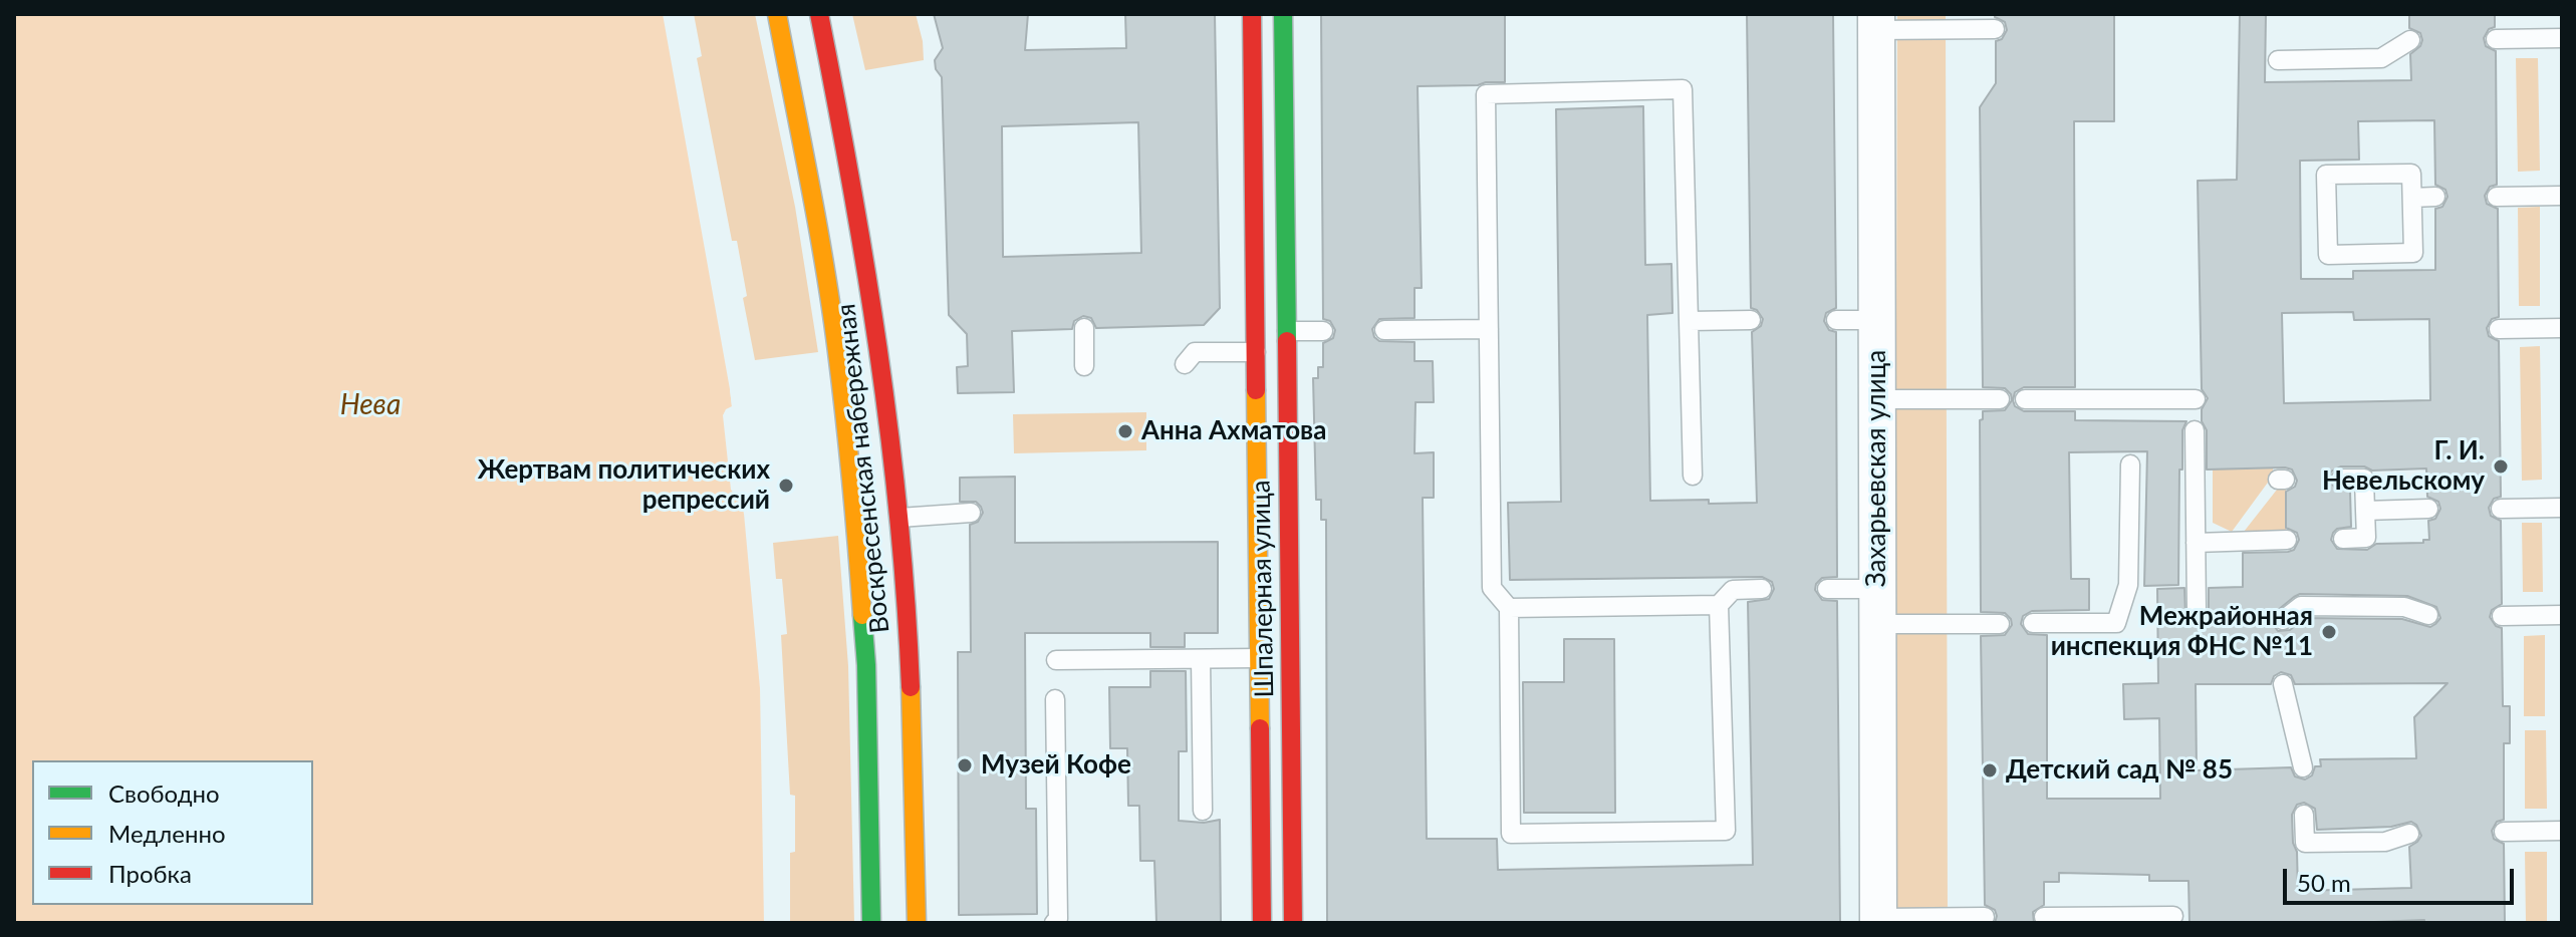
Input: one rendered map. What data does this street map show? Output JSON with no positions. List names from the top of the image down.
{
  "streets": {
    "main road": ["Воскресенская набережная", "Шпалерная улица"],
    "street": ["Захарьевская улица"]
  },
  "water": ["Нева"],
  "places": [
    "Анна Ахматова",
    "Г. И. Невельскому",
    "Жертвам политических репрессий",
    "Межрайонная инспекция ФНС №11",
    "Музей Кофе",
    "Детский сад № 85"
  ],
  "legend": ["Свободно", "Медленно", "Пробка"],
  "scale_bar": "50 m"
}
